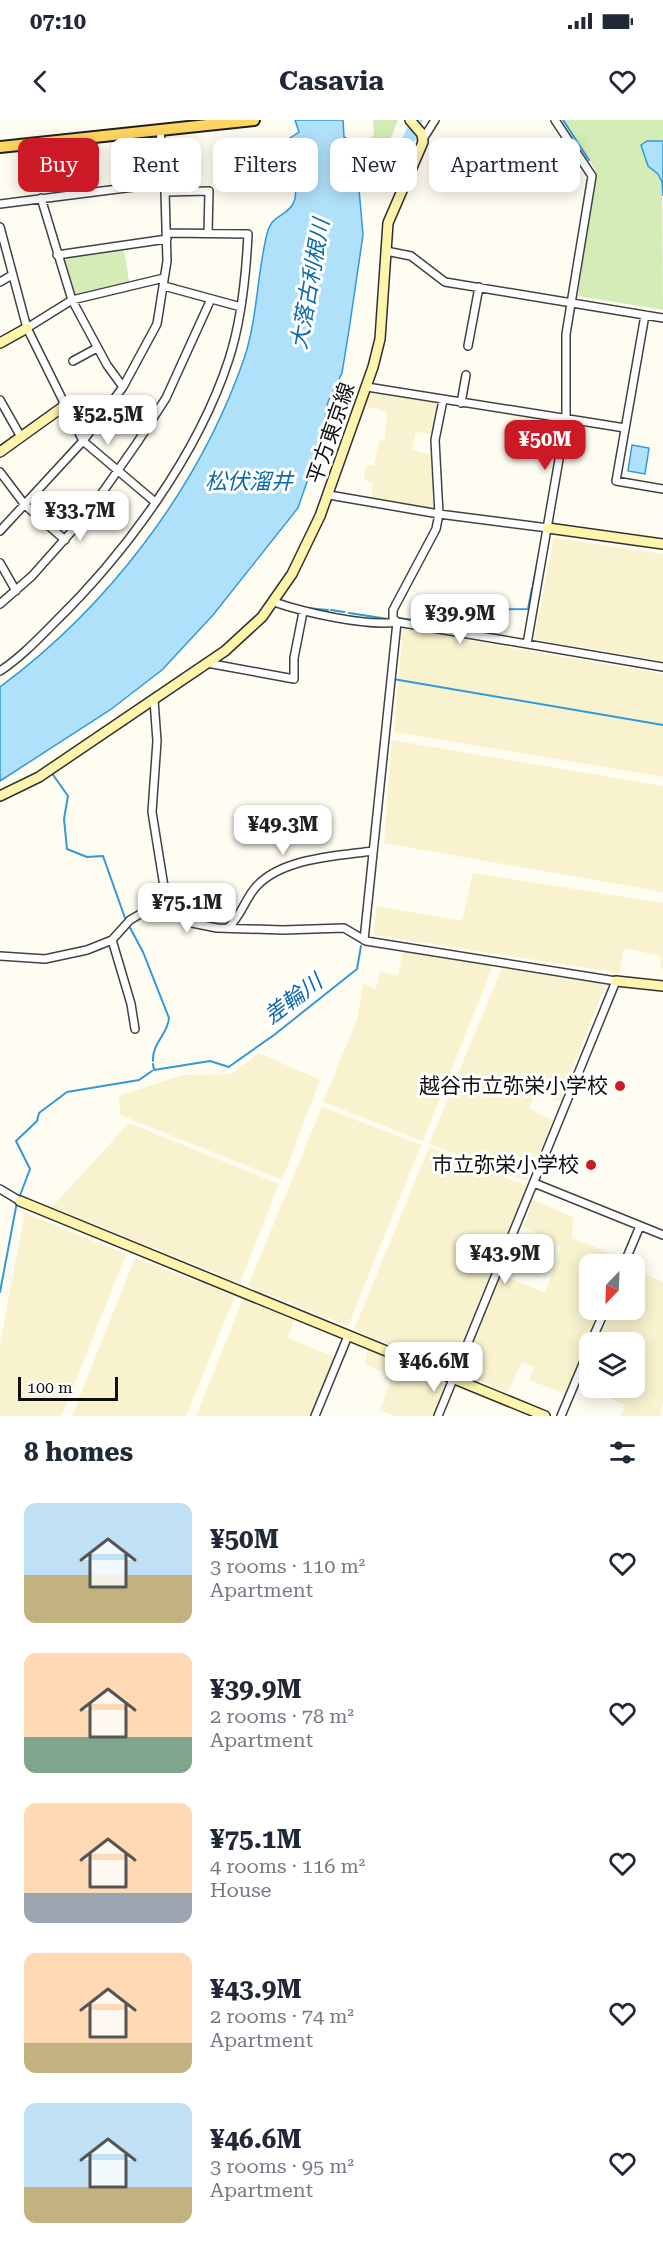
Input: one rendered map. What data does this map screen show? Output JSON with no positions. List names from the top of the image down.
{
  "streets": {
    "main road": ["平方東京線"]
  },
  "water": ["大落古利根川", "松伏溜井", "差輪川"],
  "places": ["越谷市立弥栄小学校", "市立弥栄小学校"],
  "scale_bar": "100 m",
  "north": "bottom left",
  "page": {
    "status": "07:10",
    "header": "Casavia",
    "chip": [
      "Buy",
      "Rent",
      "Filters",
      "New",
      "Apartment"
    ],
    "price": [
      "¥52.5M",
      "¥50M",
      "¥33.7M",
      "¥39.9M",
      "¥49.3M",
      "¥75.1M",
      "¥43.9M",
      "¥46.6M"
    ],
    "scale": "100 m",
    "heading": "8 homes",
    "list": [
      {
        "name": "¥50M",
        "note": "3 rooms · 110 m² · Apartment"
      },
      {
        "name": "¥39.9M",
        "note": "2 rooms · 78 m² · Apartment"
      },
      {
        "name": "¥75.1M",
        "note": "4 rooms · 116 m² · House"
      },
      {
        "name": "¥43.9M",
        "note": "2 rooms · 74 m² · Apartment"
      },
      {
        "name": "¥46.6M",
        "note": "3 rooms · 95 m² · Apartment"
      }
    ]
  }
}
